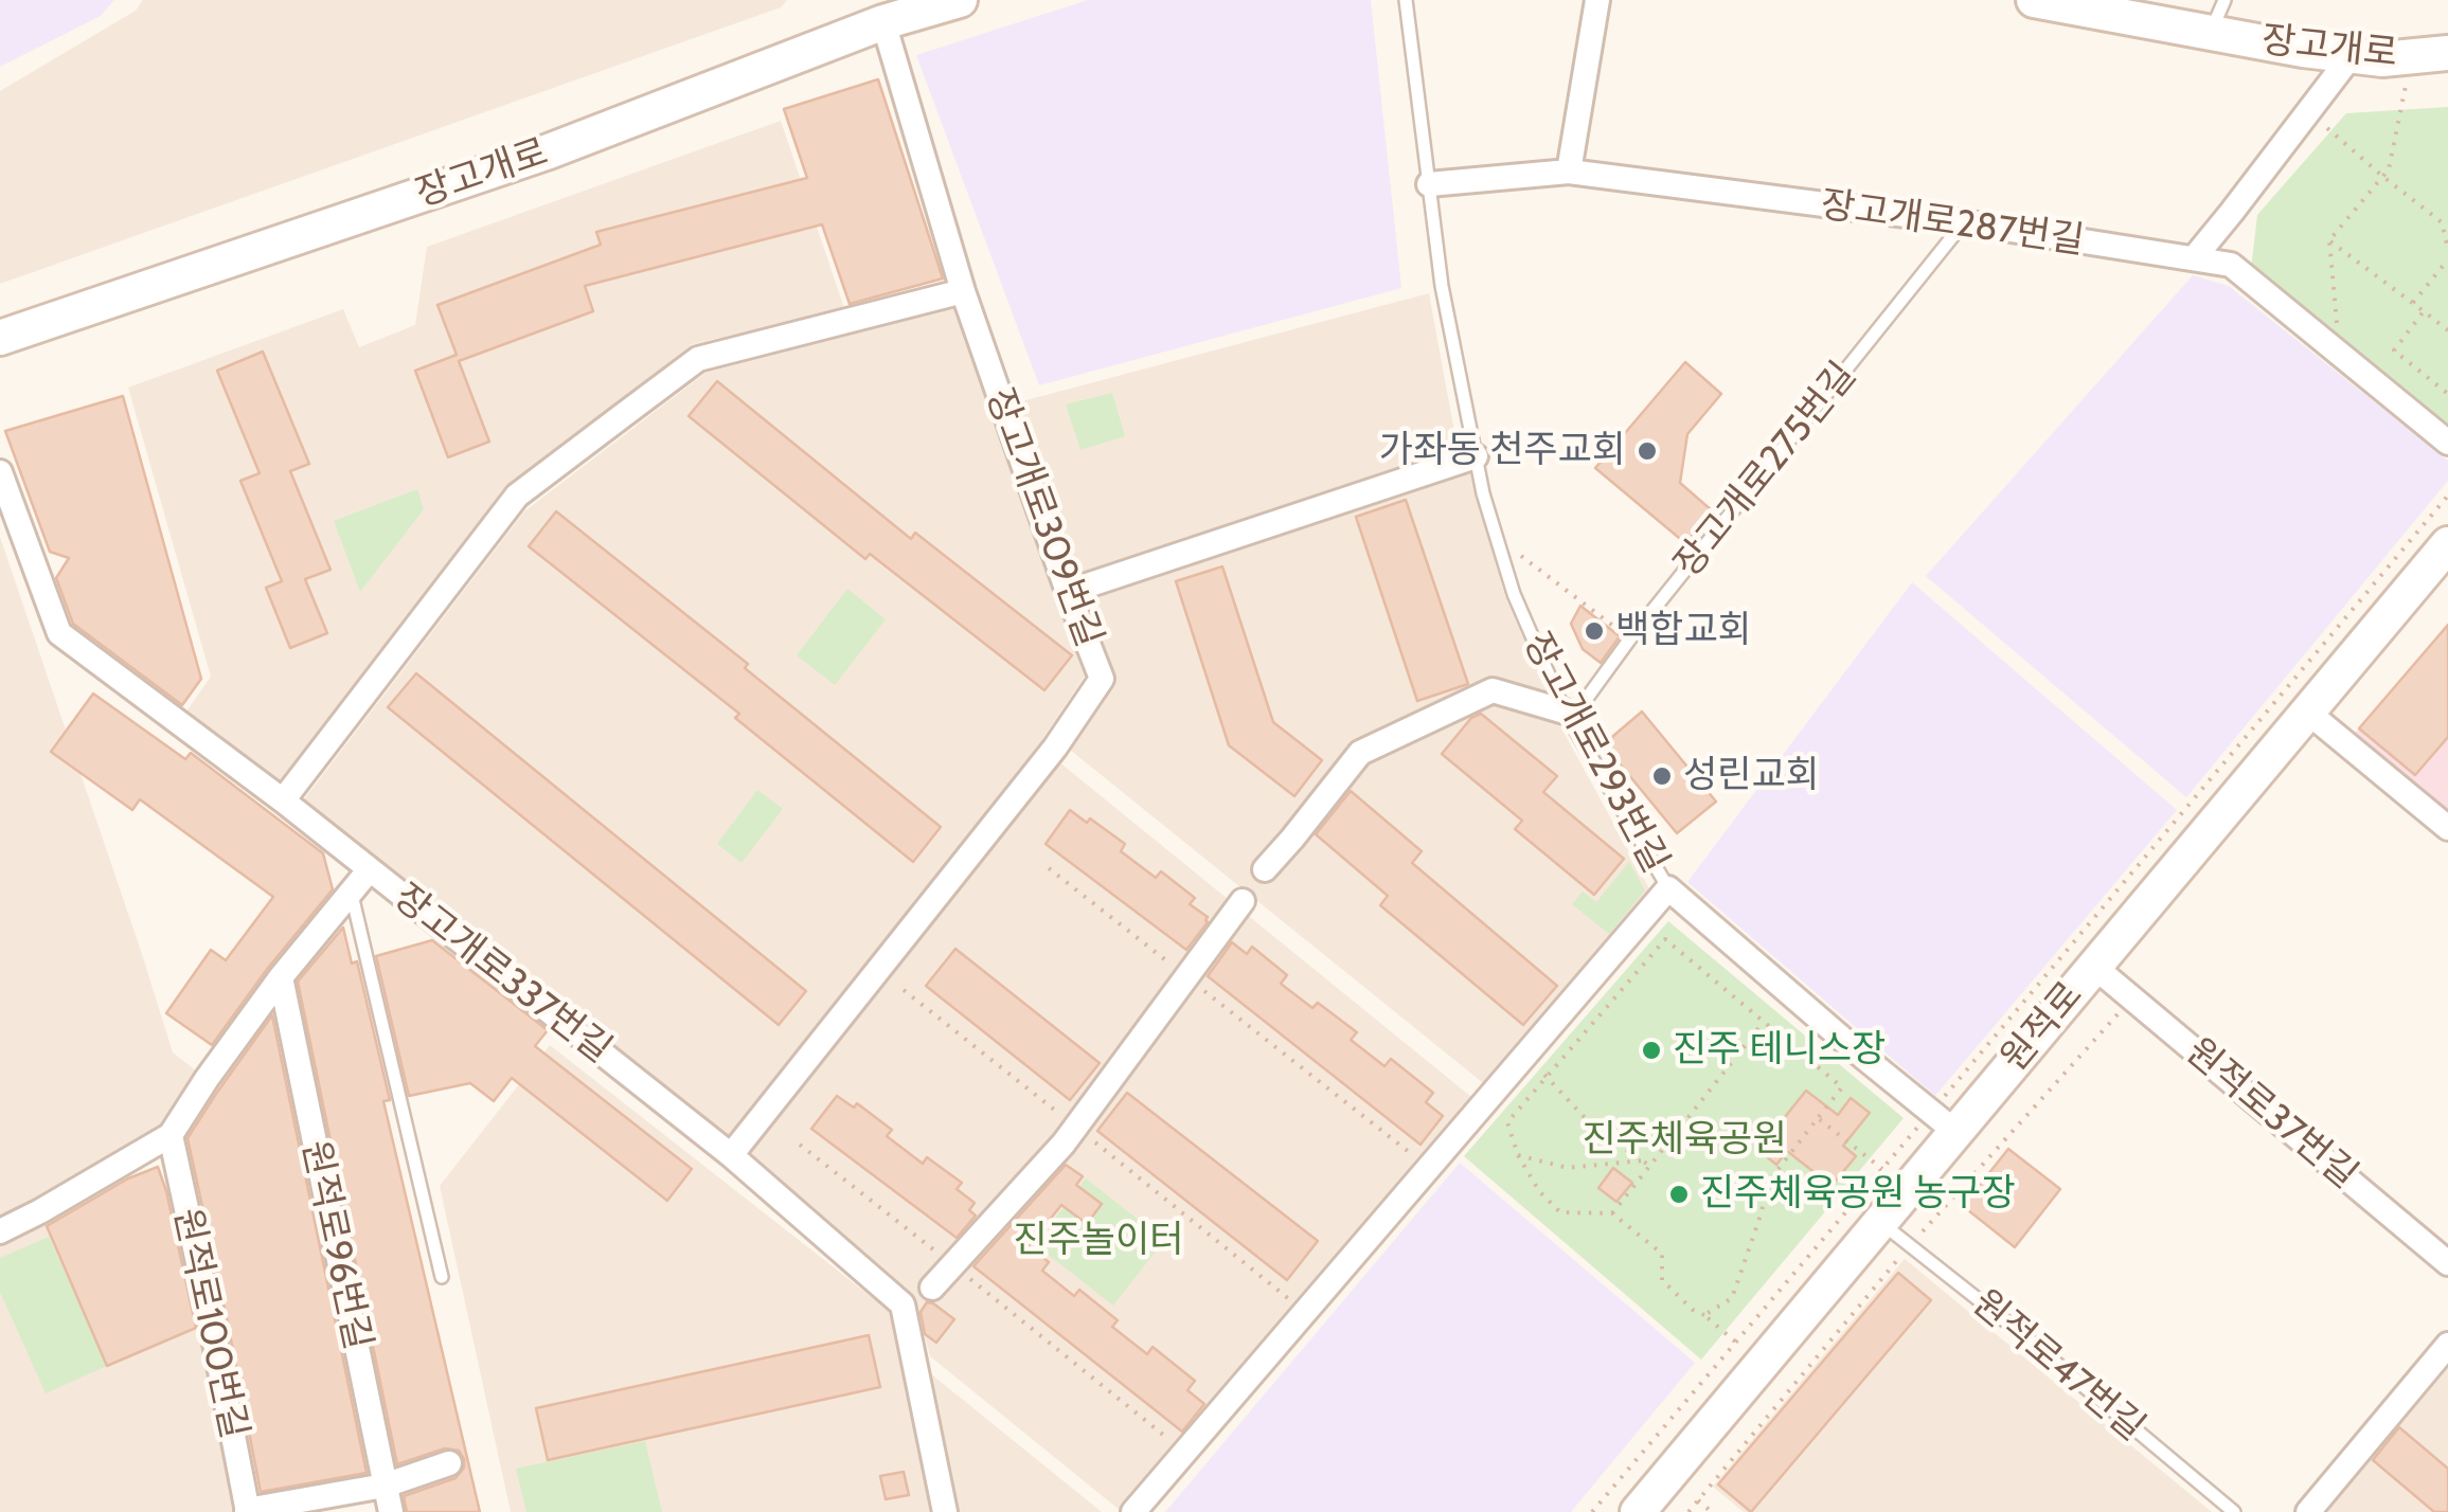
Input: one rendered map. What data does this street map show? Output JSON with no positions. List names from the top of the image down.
{
  "streets": {
    "street": [
      "장고개로",
      "장고개로287번길",
      "장고개로309번길",
      "장고개로293번길",
      "장고개로337번길",
      "원적로",
      "원적로37번길",
      "원적로96번길",
      "원적로100번길"
    ],
    "lane": ["장고개로275번길", "원적로47번길"]
  },
  "crossings": [
    ["장고개로", "장고개로309번길"],
    ["장고개로287번길", "장고개로275번길"],
    ["장고개로287번길", "장고개로293번길"],
    ["장고개로275번길", "장고개로293번길"],
    ["장고개로309번길", "장고개로337번길"],
    ["장고개로293번길", "원적로"],
    ["원적로", "원적로37번길"],
    ["원적로", "원적로47번길"]
  ],
  "parks": ["진주체육공원", "진주놀이터"],
  "places": [
    "가좌동 천주교회",
    "백합교회",
    "성린교회",
    "진주 테니스장",
    "진주체육공원 농구장"
  ]
}
